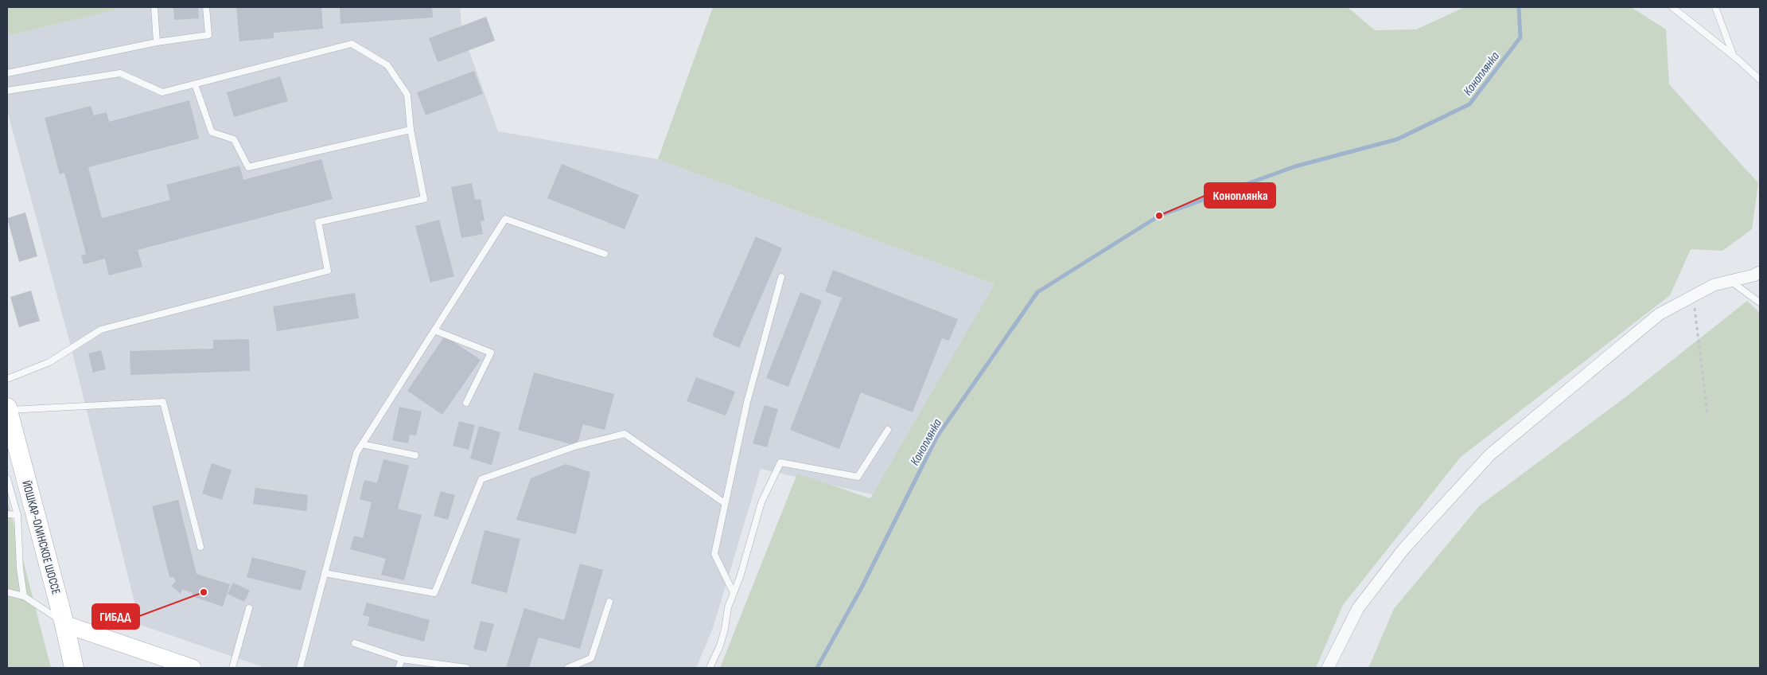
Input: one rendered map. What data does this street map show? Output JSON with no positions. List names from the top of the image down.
{
  "streets": {
    "main road": ["ЙОШКАР-ОЛИНСКОЕ ШОССЕ"]
  },
  "water": ["Коноплянка"],
  "places": ["Коноплянка", "ГИБДД"]
}
